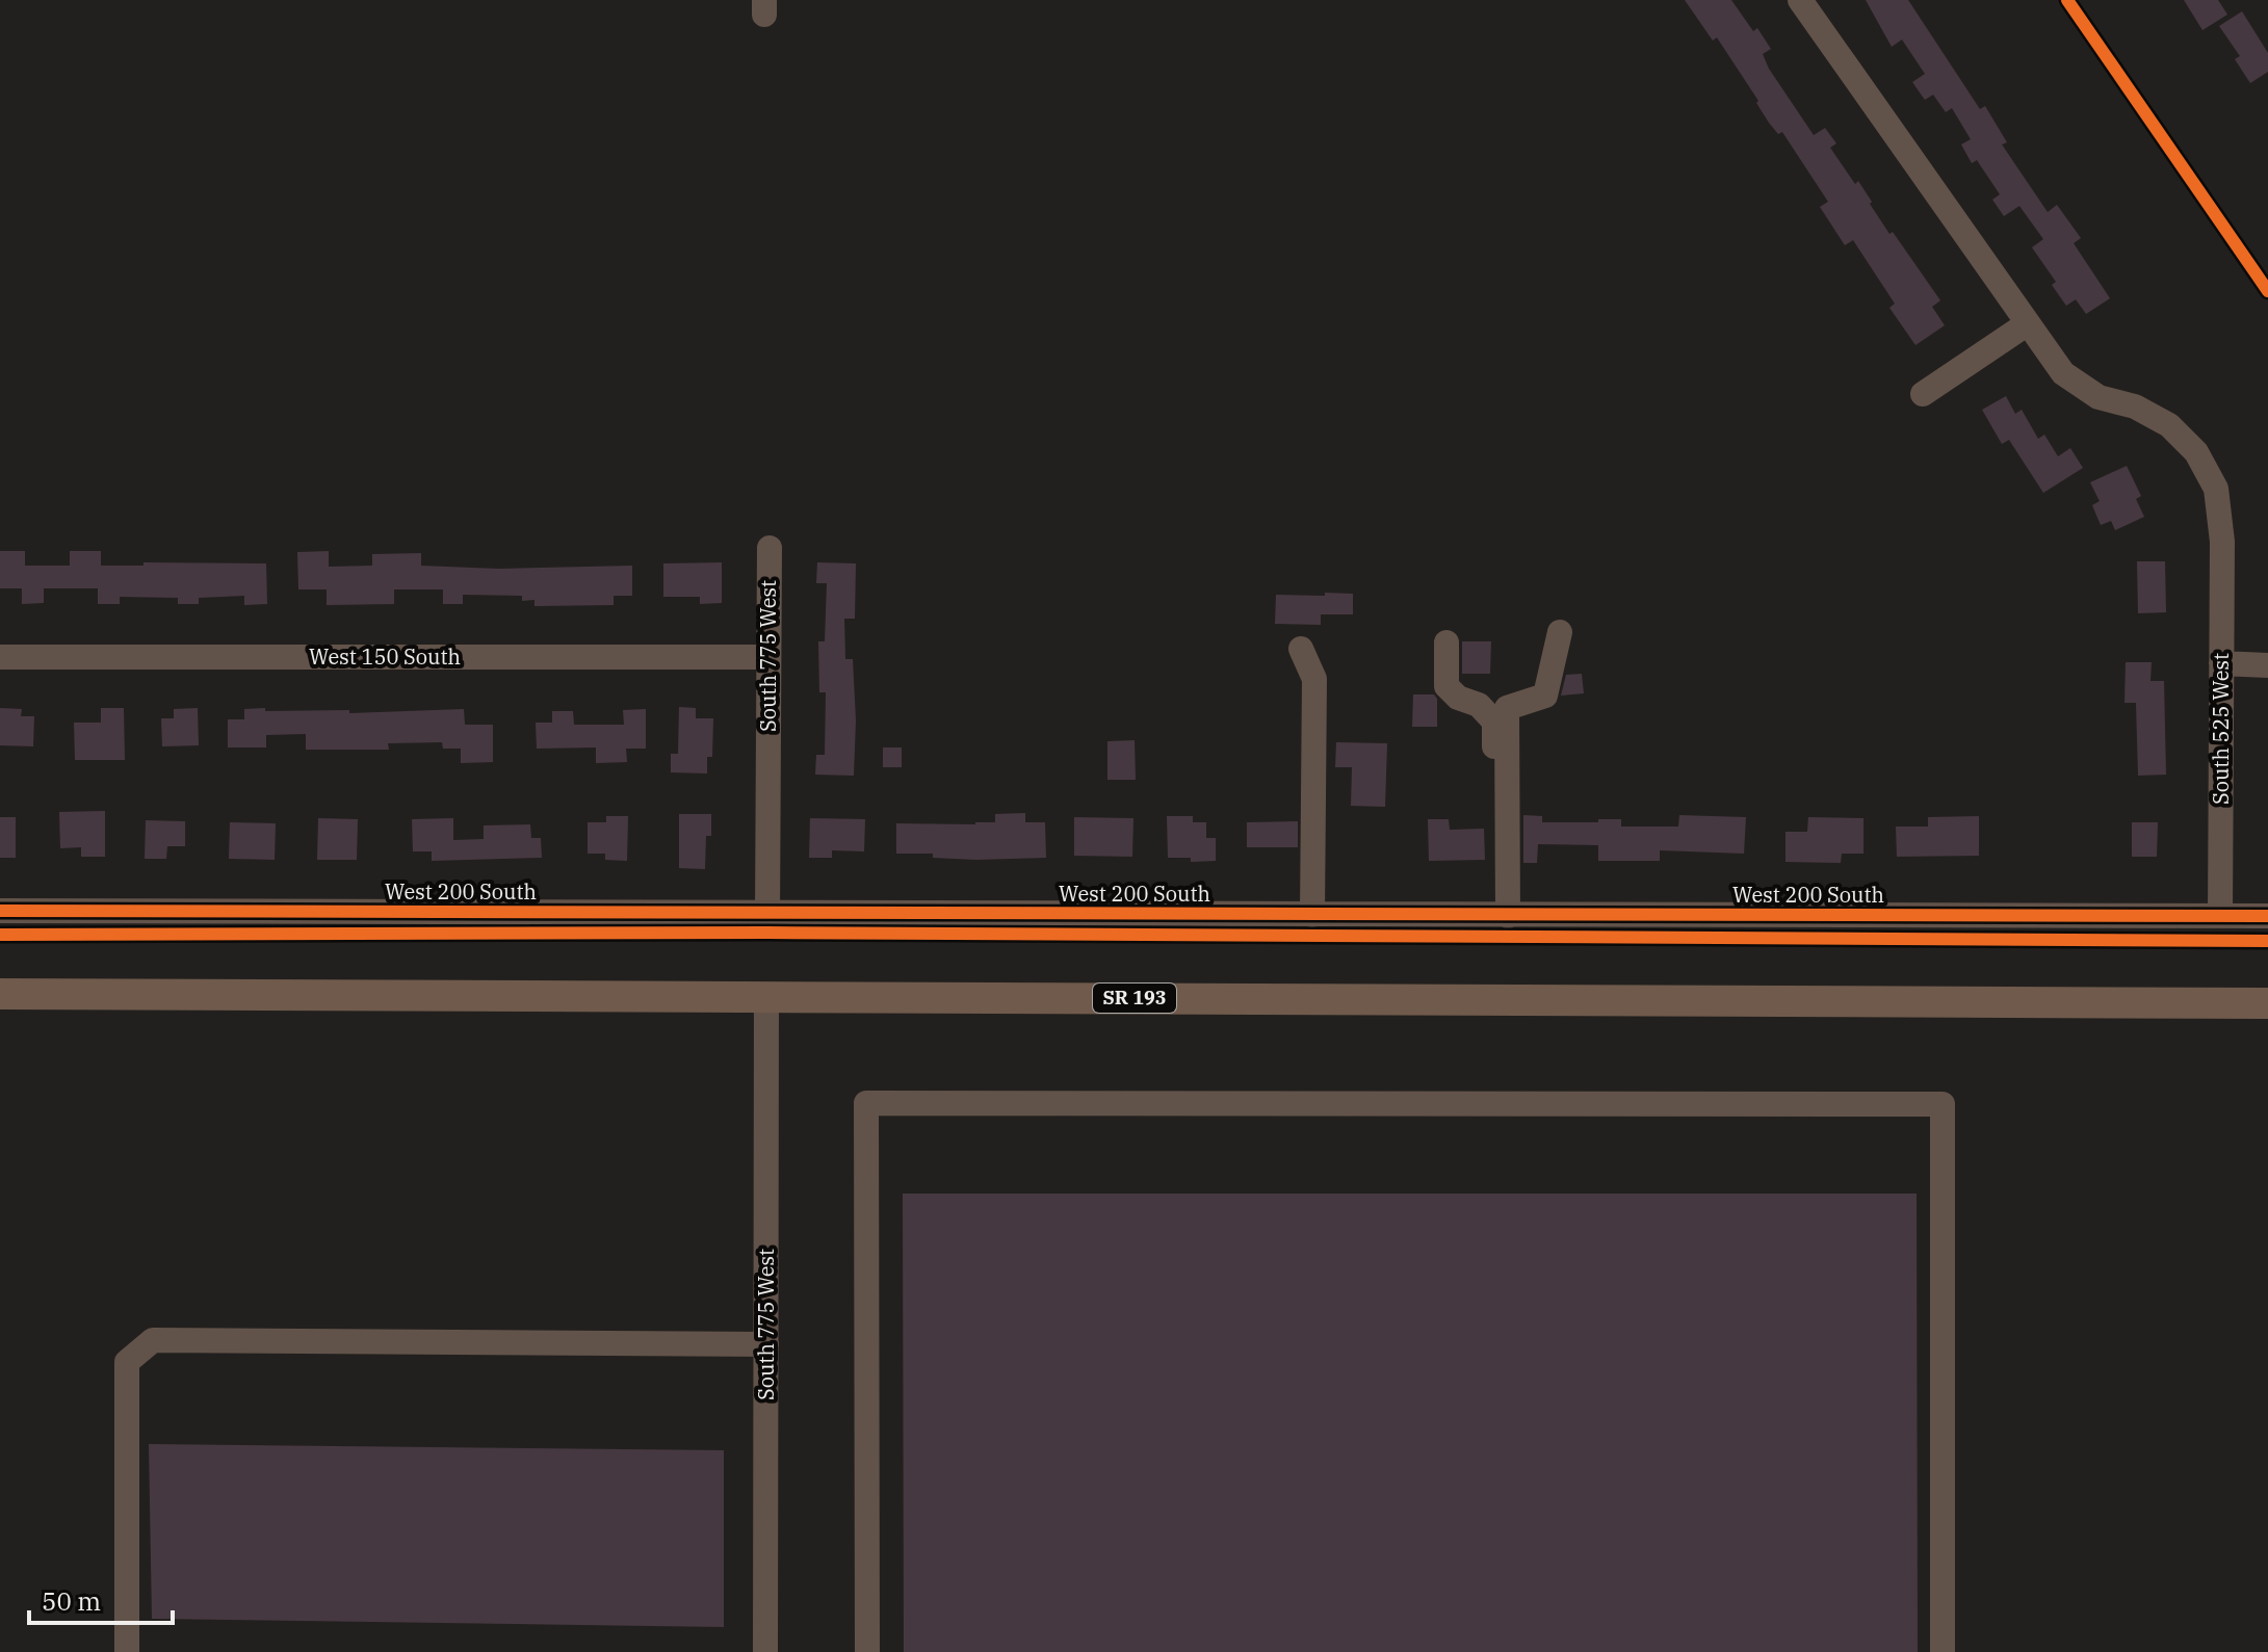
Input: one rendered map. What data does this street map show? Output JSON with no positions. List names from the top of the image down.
{
  "streets": {
    "main road": ["SR 193"],
    "street": [
      "South 775 West",
      "West 150 South",
      "South 525 West",
      "West 200 South"
    ]
  },
  "crossings": [
    ["South 775 West", "West 150 South"],
    ["South 775 West", "West 200 South"],
    ["South 775 West", "SR 193"],
    ["South 525 West", "West 200 South"]
  ],
  "scale_bar": "50 m"
}
